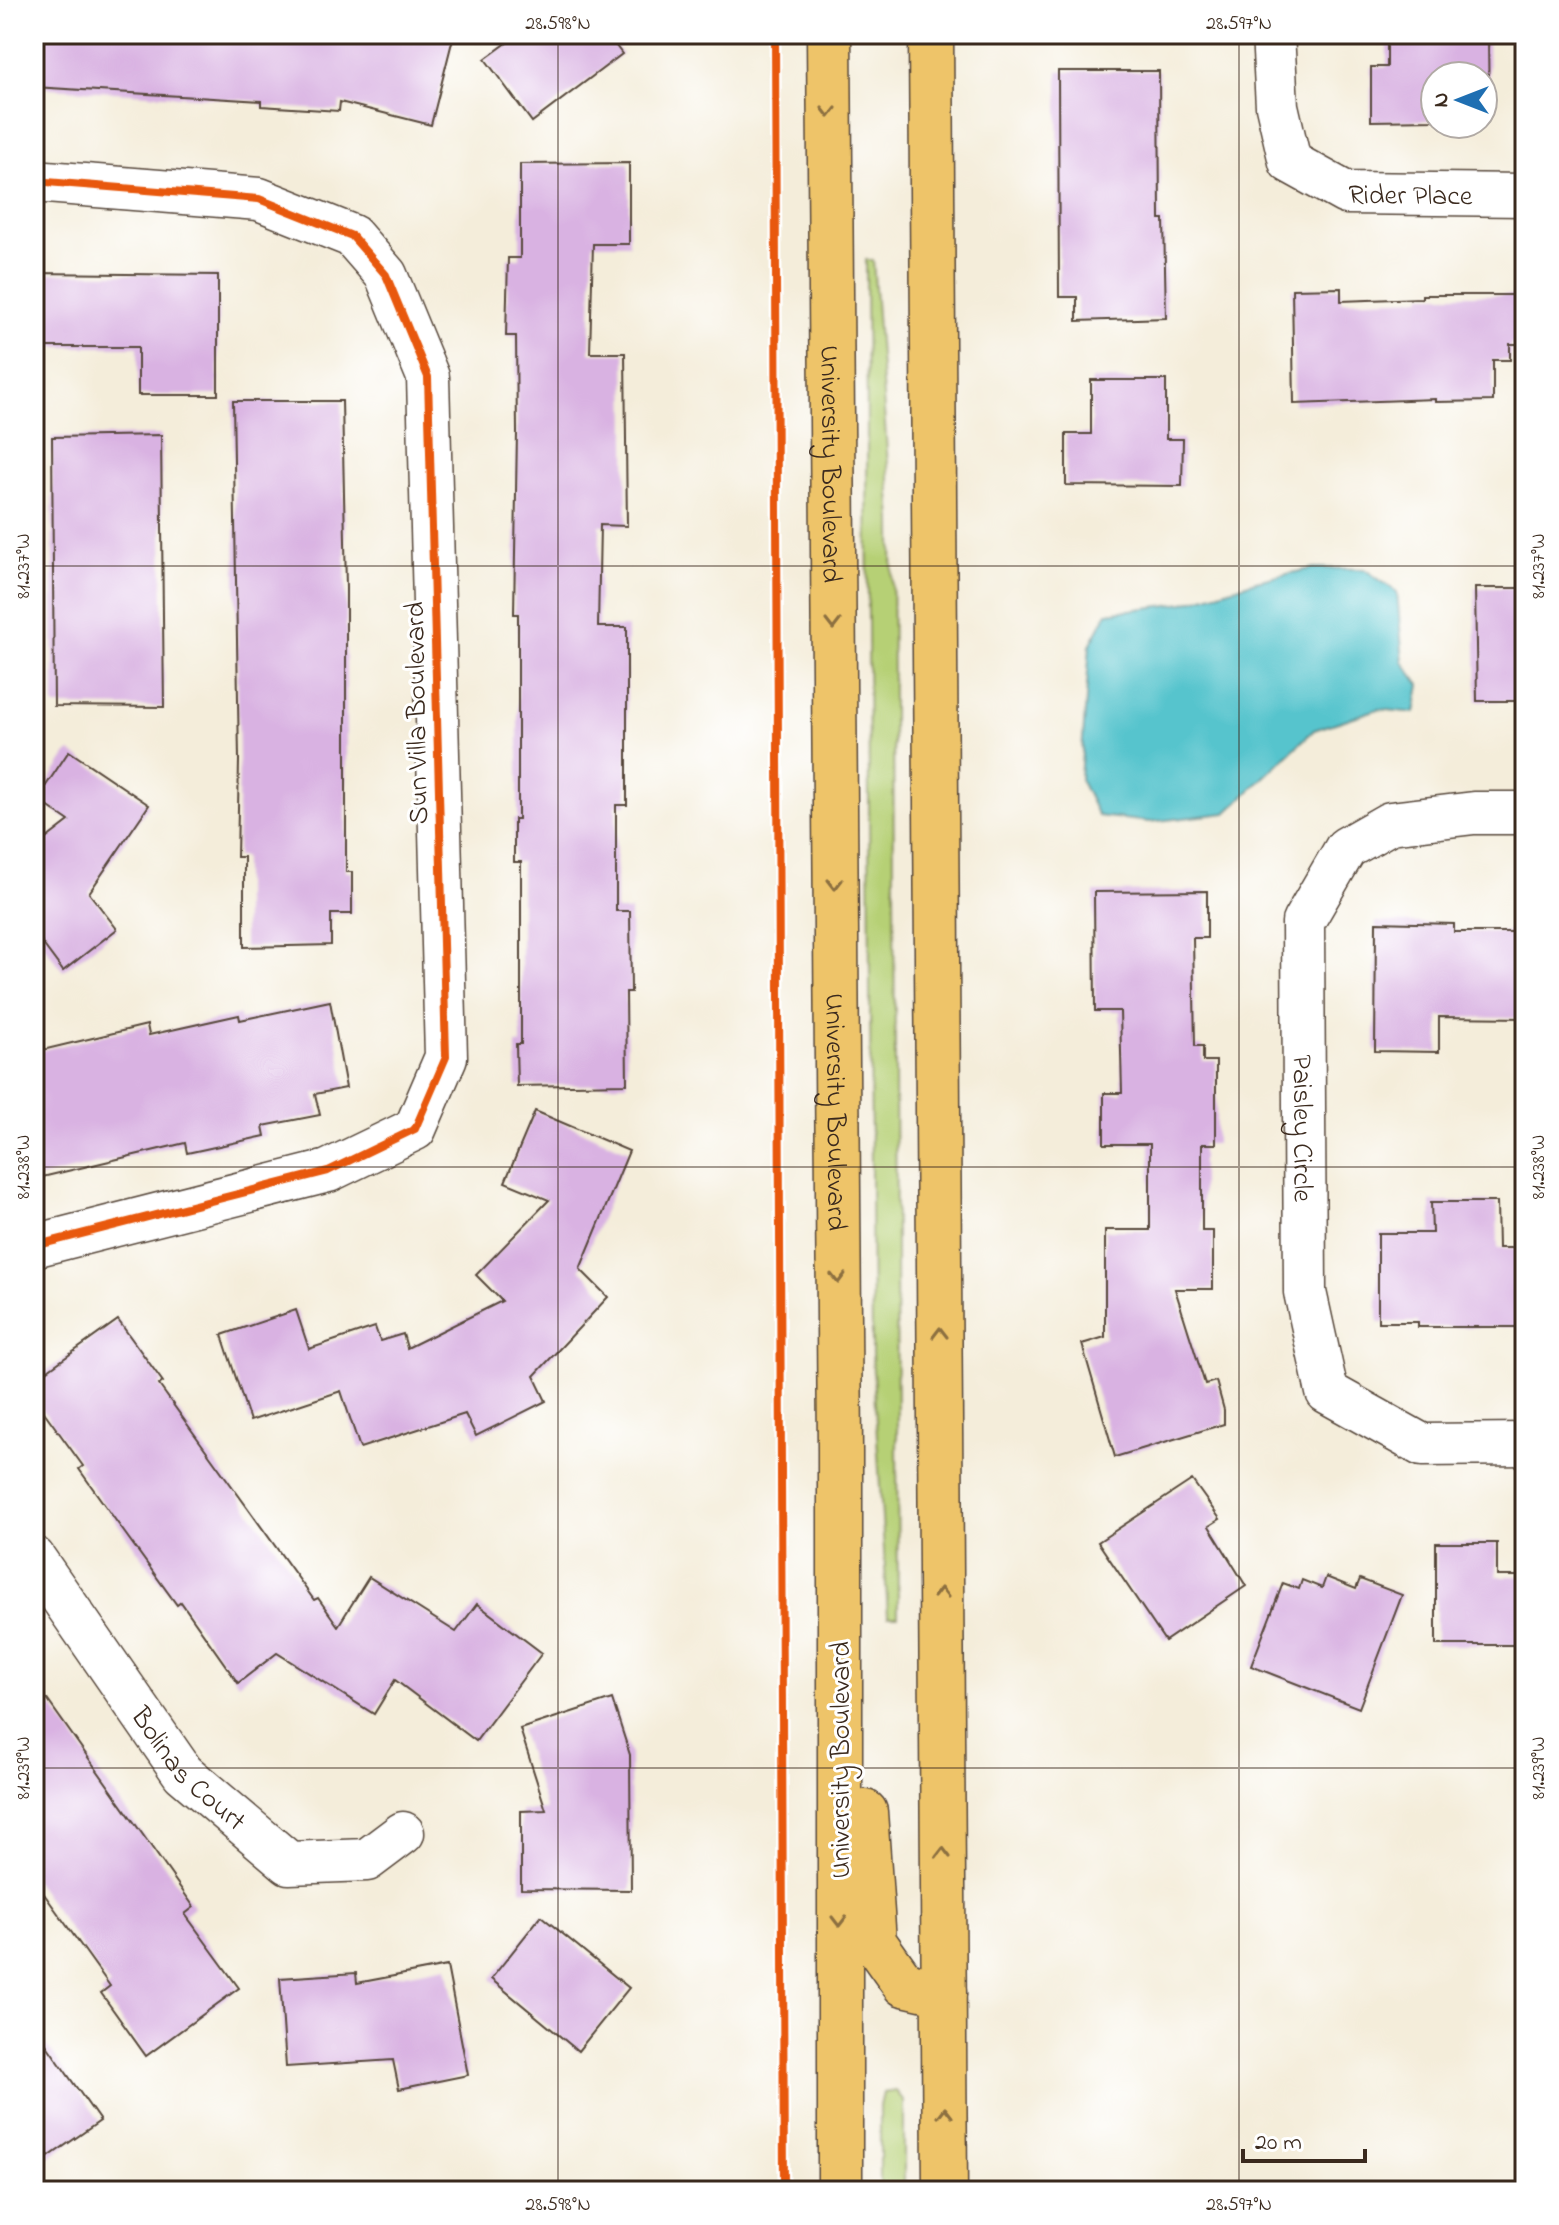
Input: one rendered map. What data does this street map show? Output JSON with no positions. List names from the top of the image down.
{
  "streets": {
    "main road": ["University Boulevard"],
    "street": [
      "Rider Place",
      "Sun Villa Boulevard",
      "Paisley Circle",
      "Bolinas Court"
    ]
  },
  "scale_bar": "20 m",
  "north": "left",
  "coordinates": [
    "28.598°N",
    "28.597°N",
    "81.237°W",
    "81.238°W",
    "81.239°W"
  ]
}
